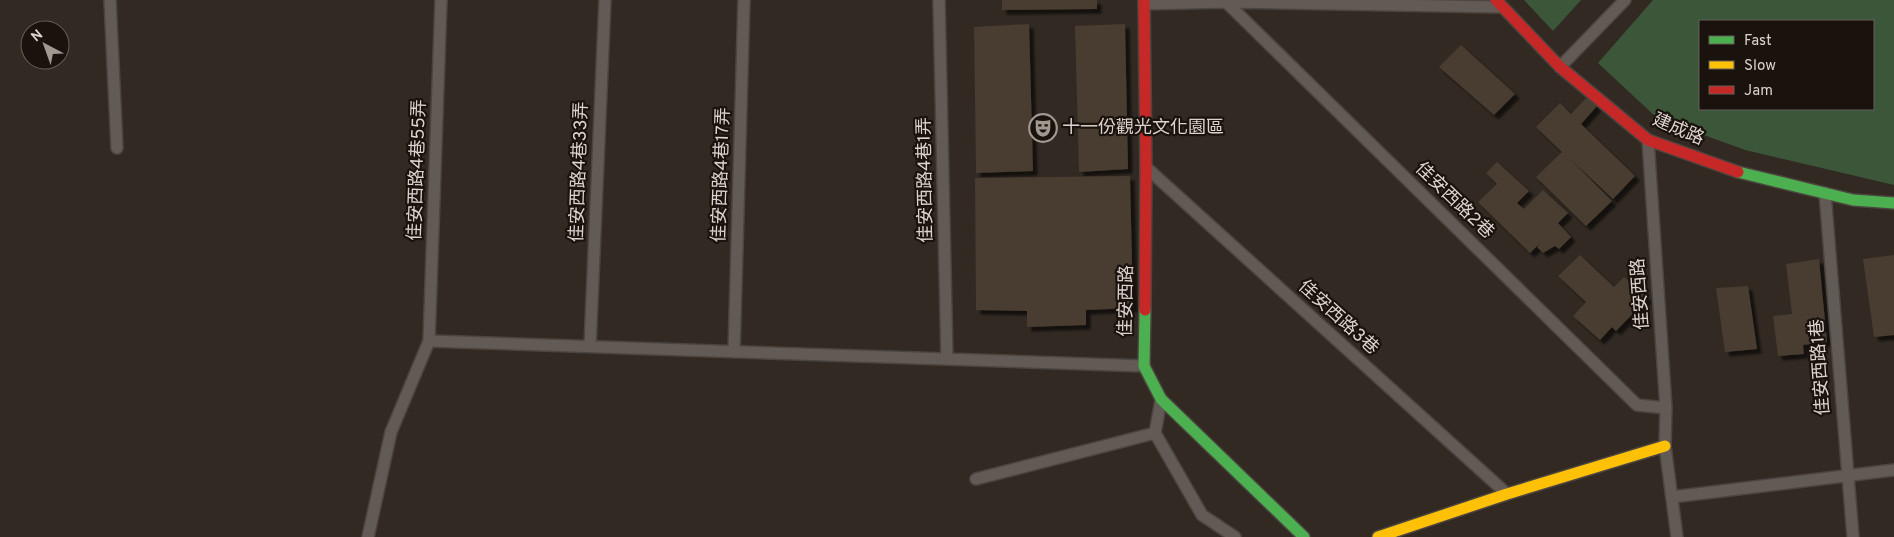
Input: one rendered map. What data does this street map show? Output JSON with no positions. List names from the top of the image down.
{
  "streets": {
    "street": ["建成路", "佳安西路"],
    "lane": [
      "佳安西路4巷55弄",
      "佳安西路4巷33弄",
      "佳安西路4巷17弄",
      "佳安西路4巷1弄",
      "佳安西路2巷",
      "佳安西路3巷",
      "佳安西路1巷"
    ]
  },
  "crossings": [
    ["建成路", "佳安西路"],
    ["建成路", "佳安西路1巷"],
    ["佳安西路2巷", "佳安西路"],
    ["佳安西路", "佳安西路3巷"]
  ],
  "places": {
    "theatre": ["十一份觀光文化園區"]
  },
  "legend": ["Fast", "Slow", "Jam"],
  "north": "top left"
}
